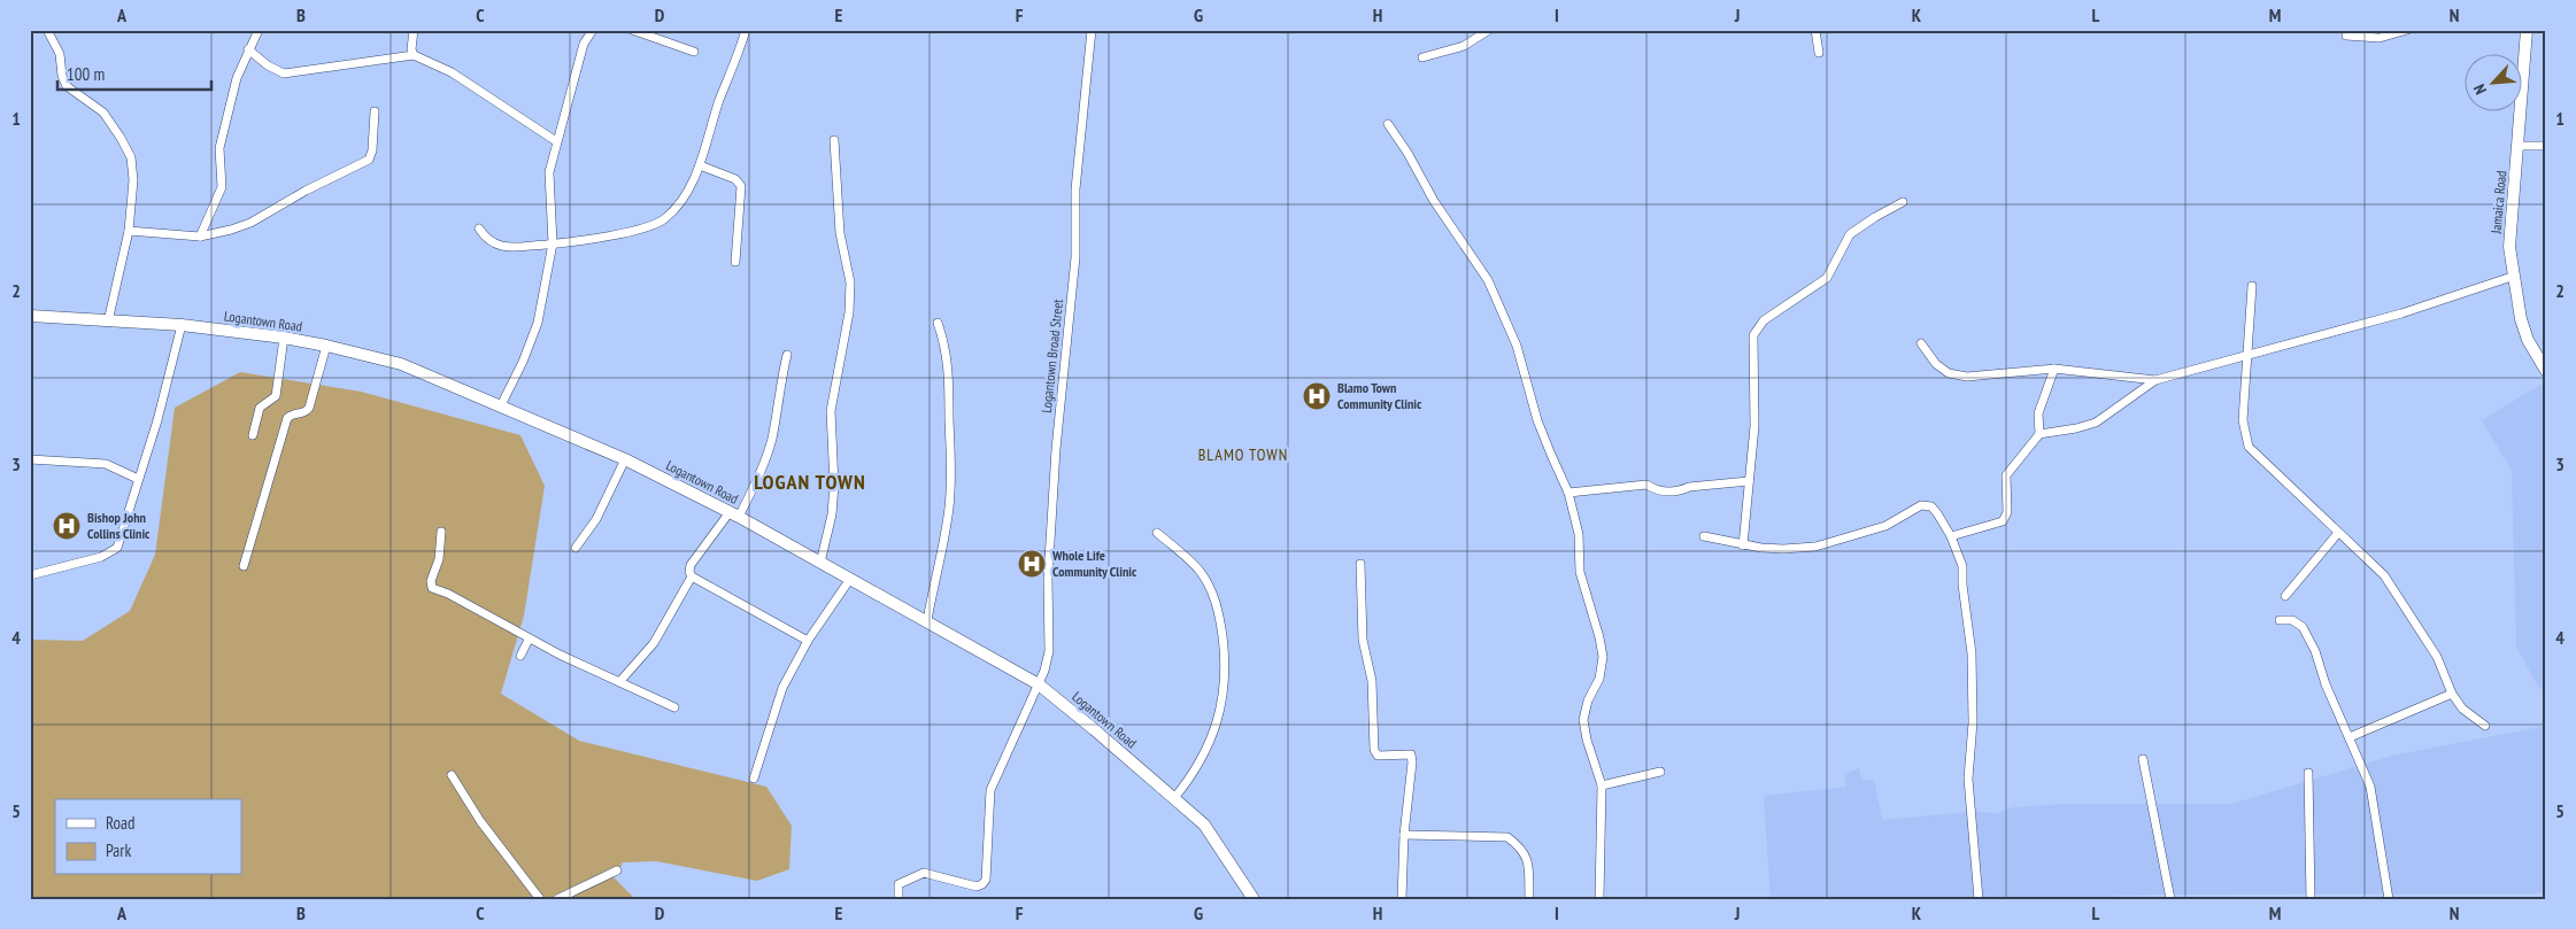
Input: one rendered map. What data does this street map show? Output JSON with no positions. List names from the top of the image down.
{
  "streets": {
    "street": ["Jamaica Road", "Logantown Road", "Logantown Broad Street"]
  },
  "crossings": [
    ["Logantown Road", "Logantown Broad Street"]
  ],
  "districts": ["BLAMO TOWN", "LOGAN TOWN"],
  "places": {
    "hospital": ["Blamo Town Community Clinic", "Bishop John Collins Clinic", "Whole Life Community Clinic"]
  },
  "legend": ["Road", "Park"],
  "scale_bar": "100 m",
  "north": "bottom left",
  "grid": {
    "columns": [
      "A",
      "B",
      "C",
      "D",
      "E",
      "F",
      "G",
      "H",
      "I",
      "J",
      "K",
      "L",
      "M",
      "N"
    ],
    "rows": [
      "1",
      "2",
      "3",
      "4",
      "5"
    ]
  }
}
